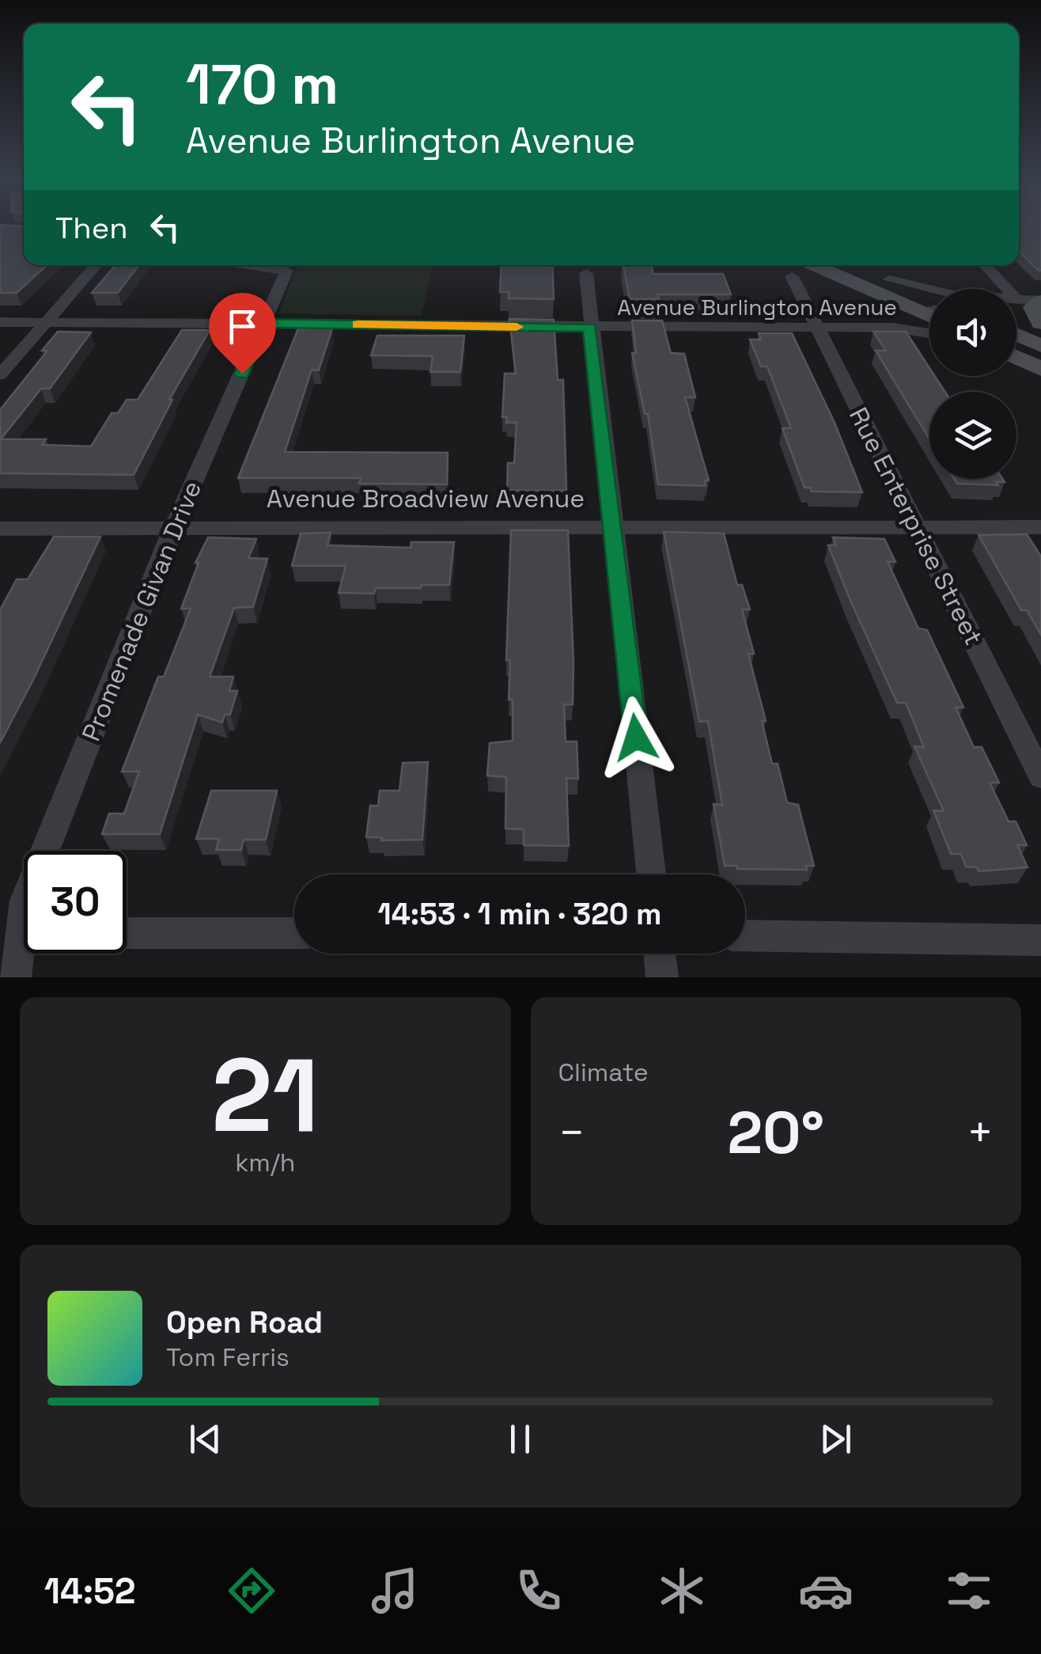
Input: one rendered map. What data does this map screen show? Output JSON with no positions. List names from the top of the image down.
{
  "streets": {
    "street": [
      "Avenue Burlington Avenue",
      "Avenue Broadview Avenue",
      "Rue Enterprise Street",
      "Promenade Givan Drive"
    ]
  },
  "crossings": [
    ["Avenue Burlington Avenue", "Rue Enterprise Street"],
    ["Avenue Burlington Avenue", "Promenade Givan Drive"],
    ["Avenue Broadview Avenue", "Rue Enterprise Street"],
    ["Avenue Broadview Avenue", "Promenade Givan Drive"]
  ],
  "page": {
    "turn": ["170 m", "Avenue Burlington Avenue"],
    "then": "Then",
    "limit": "30",
    "trip": "14:53 · 1 min · 320 m",
    "tile": [
      ["21", "km/h"],
      "Climate"
    ],
    "heat": ["−", "20°", "+"],
    "song": ["Open Road", "Tom Ferris"],
    "tabs": "14:52"
  }
}
